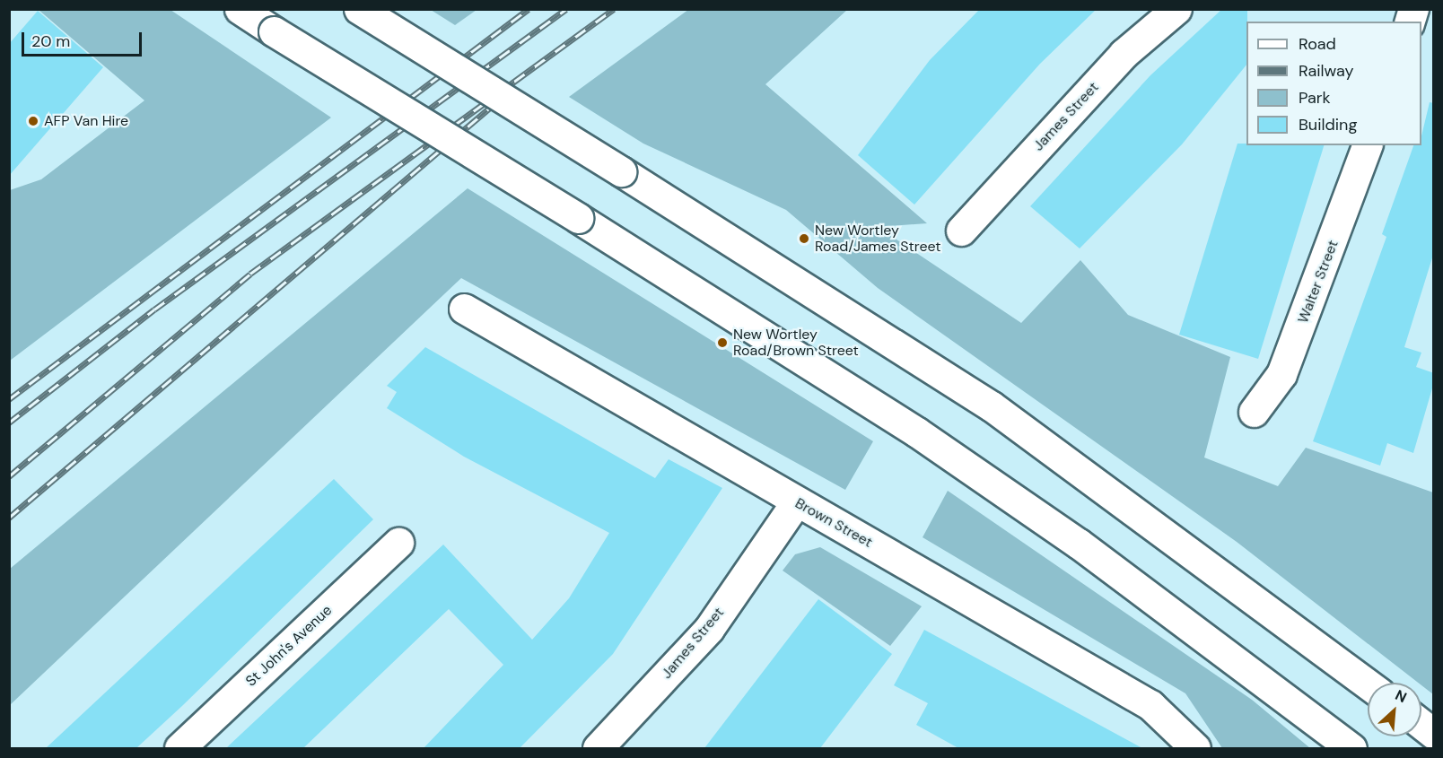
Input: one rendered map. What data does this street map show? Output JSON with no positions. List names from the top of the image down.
{
  "streets": {
    "main road": [
      "James Street",
      "Walter Street",
      "Brown Street",
      "St John's Avenue"
    ]
  },
  "crossings": [
    ["James Street", "Brown Street"]
  ],
  "places": ["AFP Van Hire", "New Wortley Road/James Street", "New Wortley Road/Brown Street"],
  "legend": [
    "Road",
    "Railway",
    "Park",
    "Building"
  ],
  "scale_bar": "20 m",
  "north": "top right"
}
